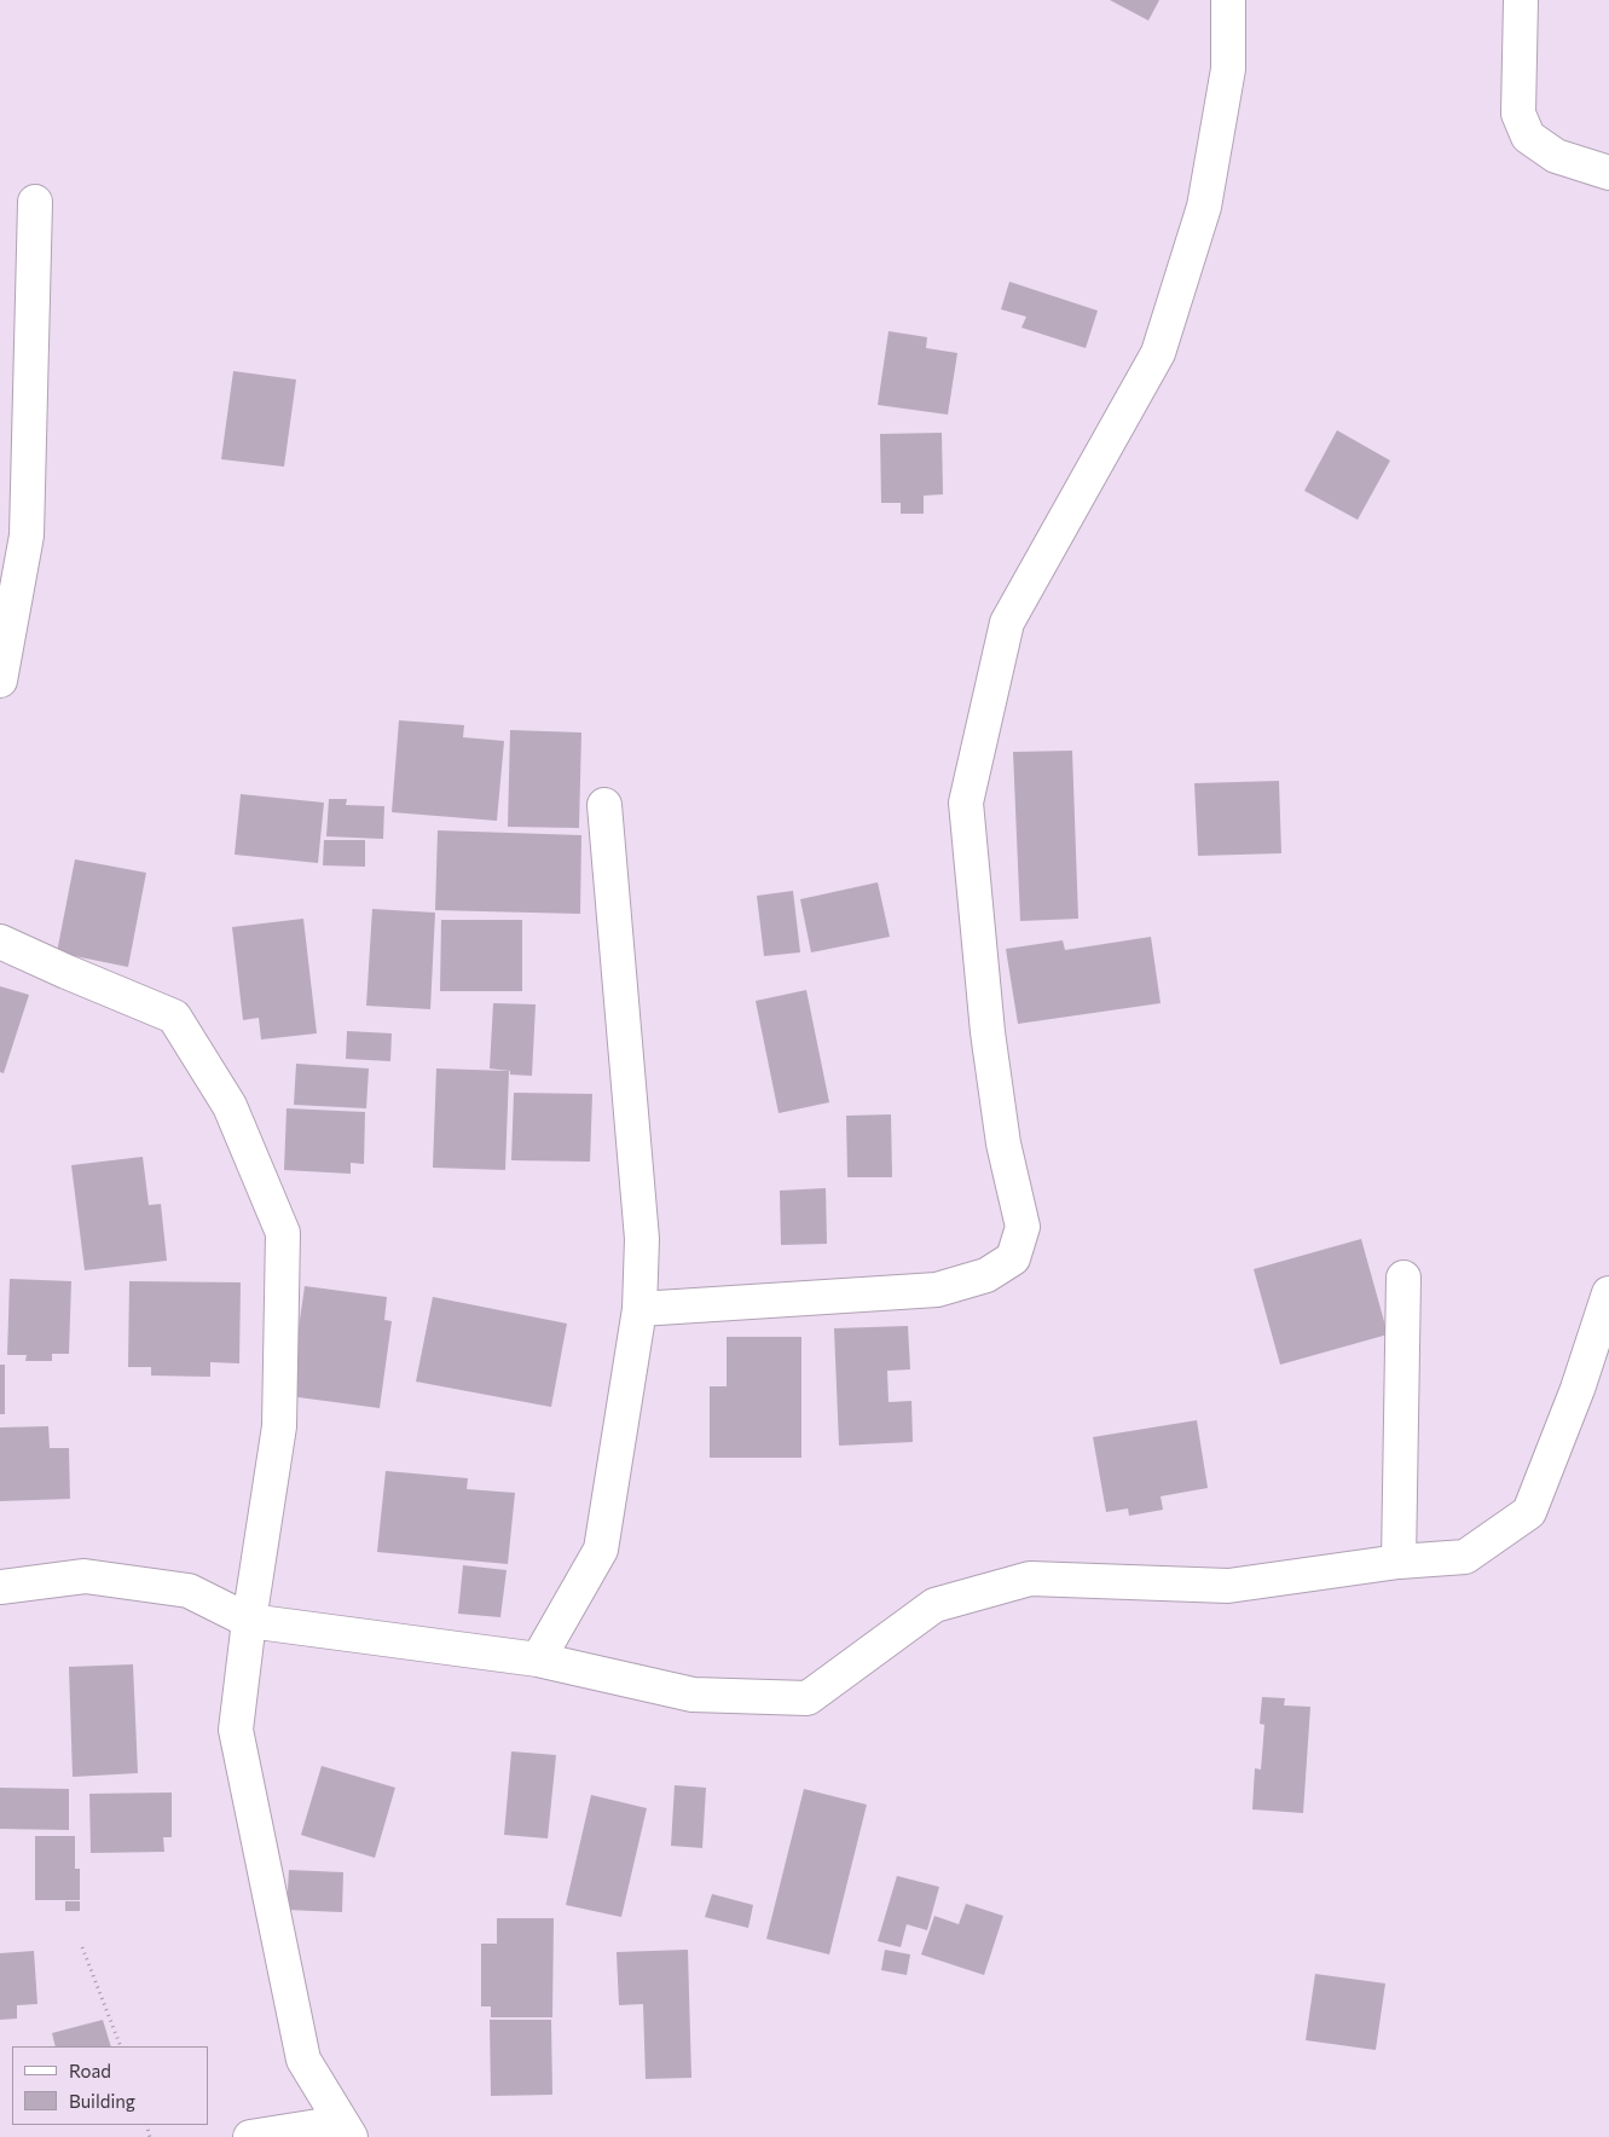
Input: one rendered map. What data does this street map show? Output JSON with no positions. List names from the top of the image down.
{
  "legend": ["Road", "Building"]
}
